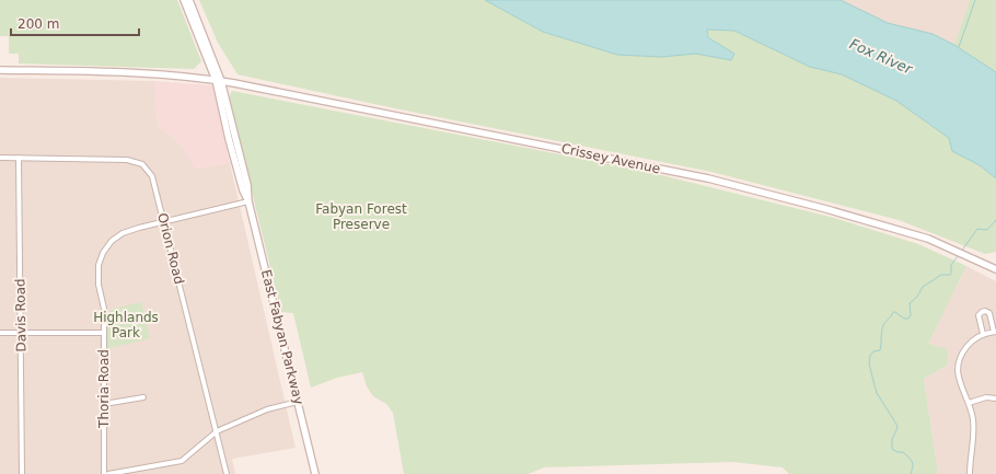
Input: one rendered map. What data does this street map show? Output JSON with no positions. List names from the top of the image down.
{
  "streets": {
    "main road": ["Crissey Avenue", "East Fabyan Parkway"],
    "street": ["Orion Road", "Davis Road", "Thoria Road"]
  },
  "crossings": [
    ["Crissey Avenue", "East Fabyan Parkway"],
    ["Orion Road", "Davis Road"],
    ["Orion Road", "Thoria Road"],
    ["East Fabyan Parkway", "Thoria Road"]
  ],
  "water": ["Fox River"],
  "parks": ["Fabyan Forest Preserve", "Highlands Park"],
  "scale_bar": "200 m"
}
